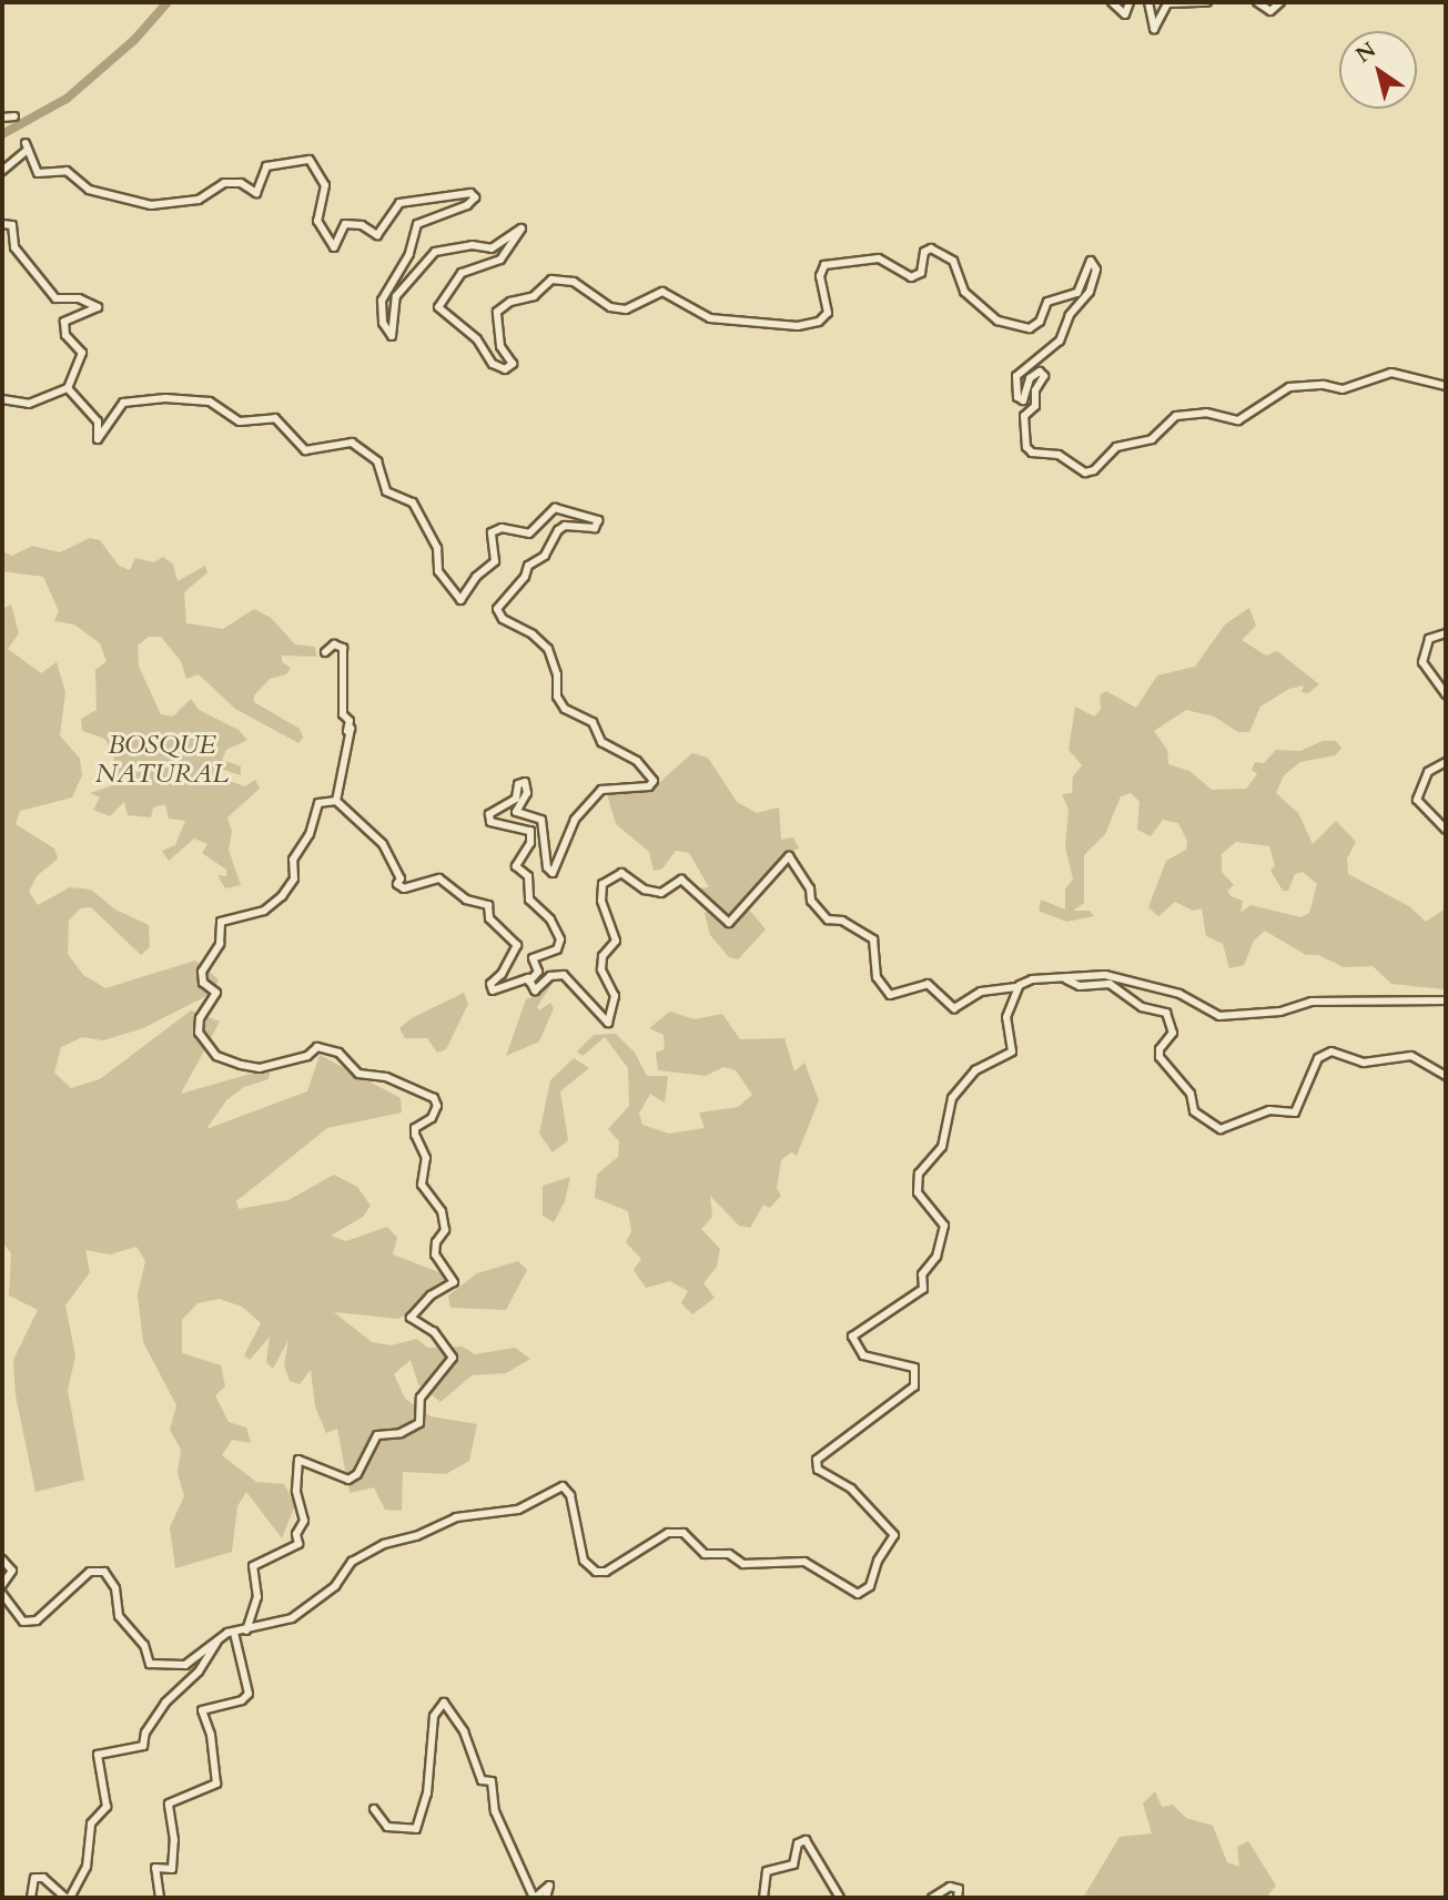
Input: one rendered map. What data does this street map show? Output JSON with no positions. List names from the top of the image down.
{
  "parks": ["BOSQUE NATURAL"],
  "north": "top left"
}
